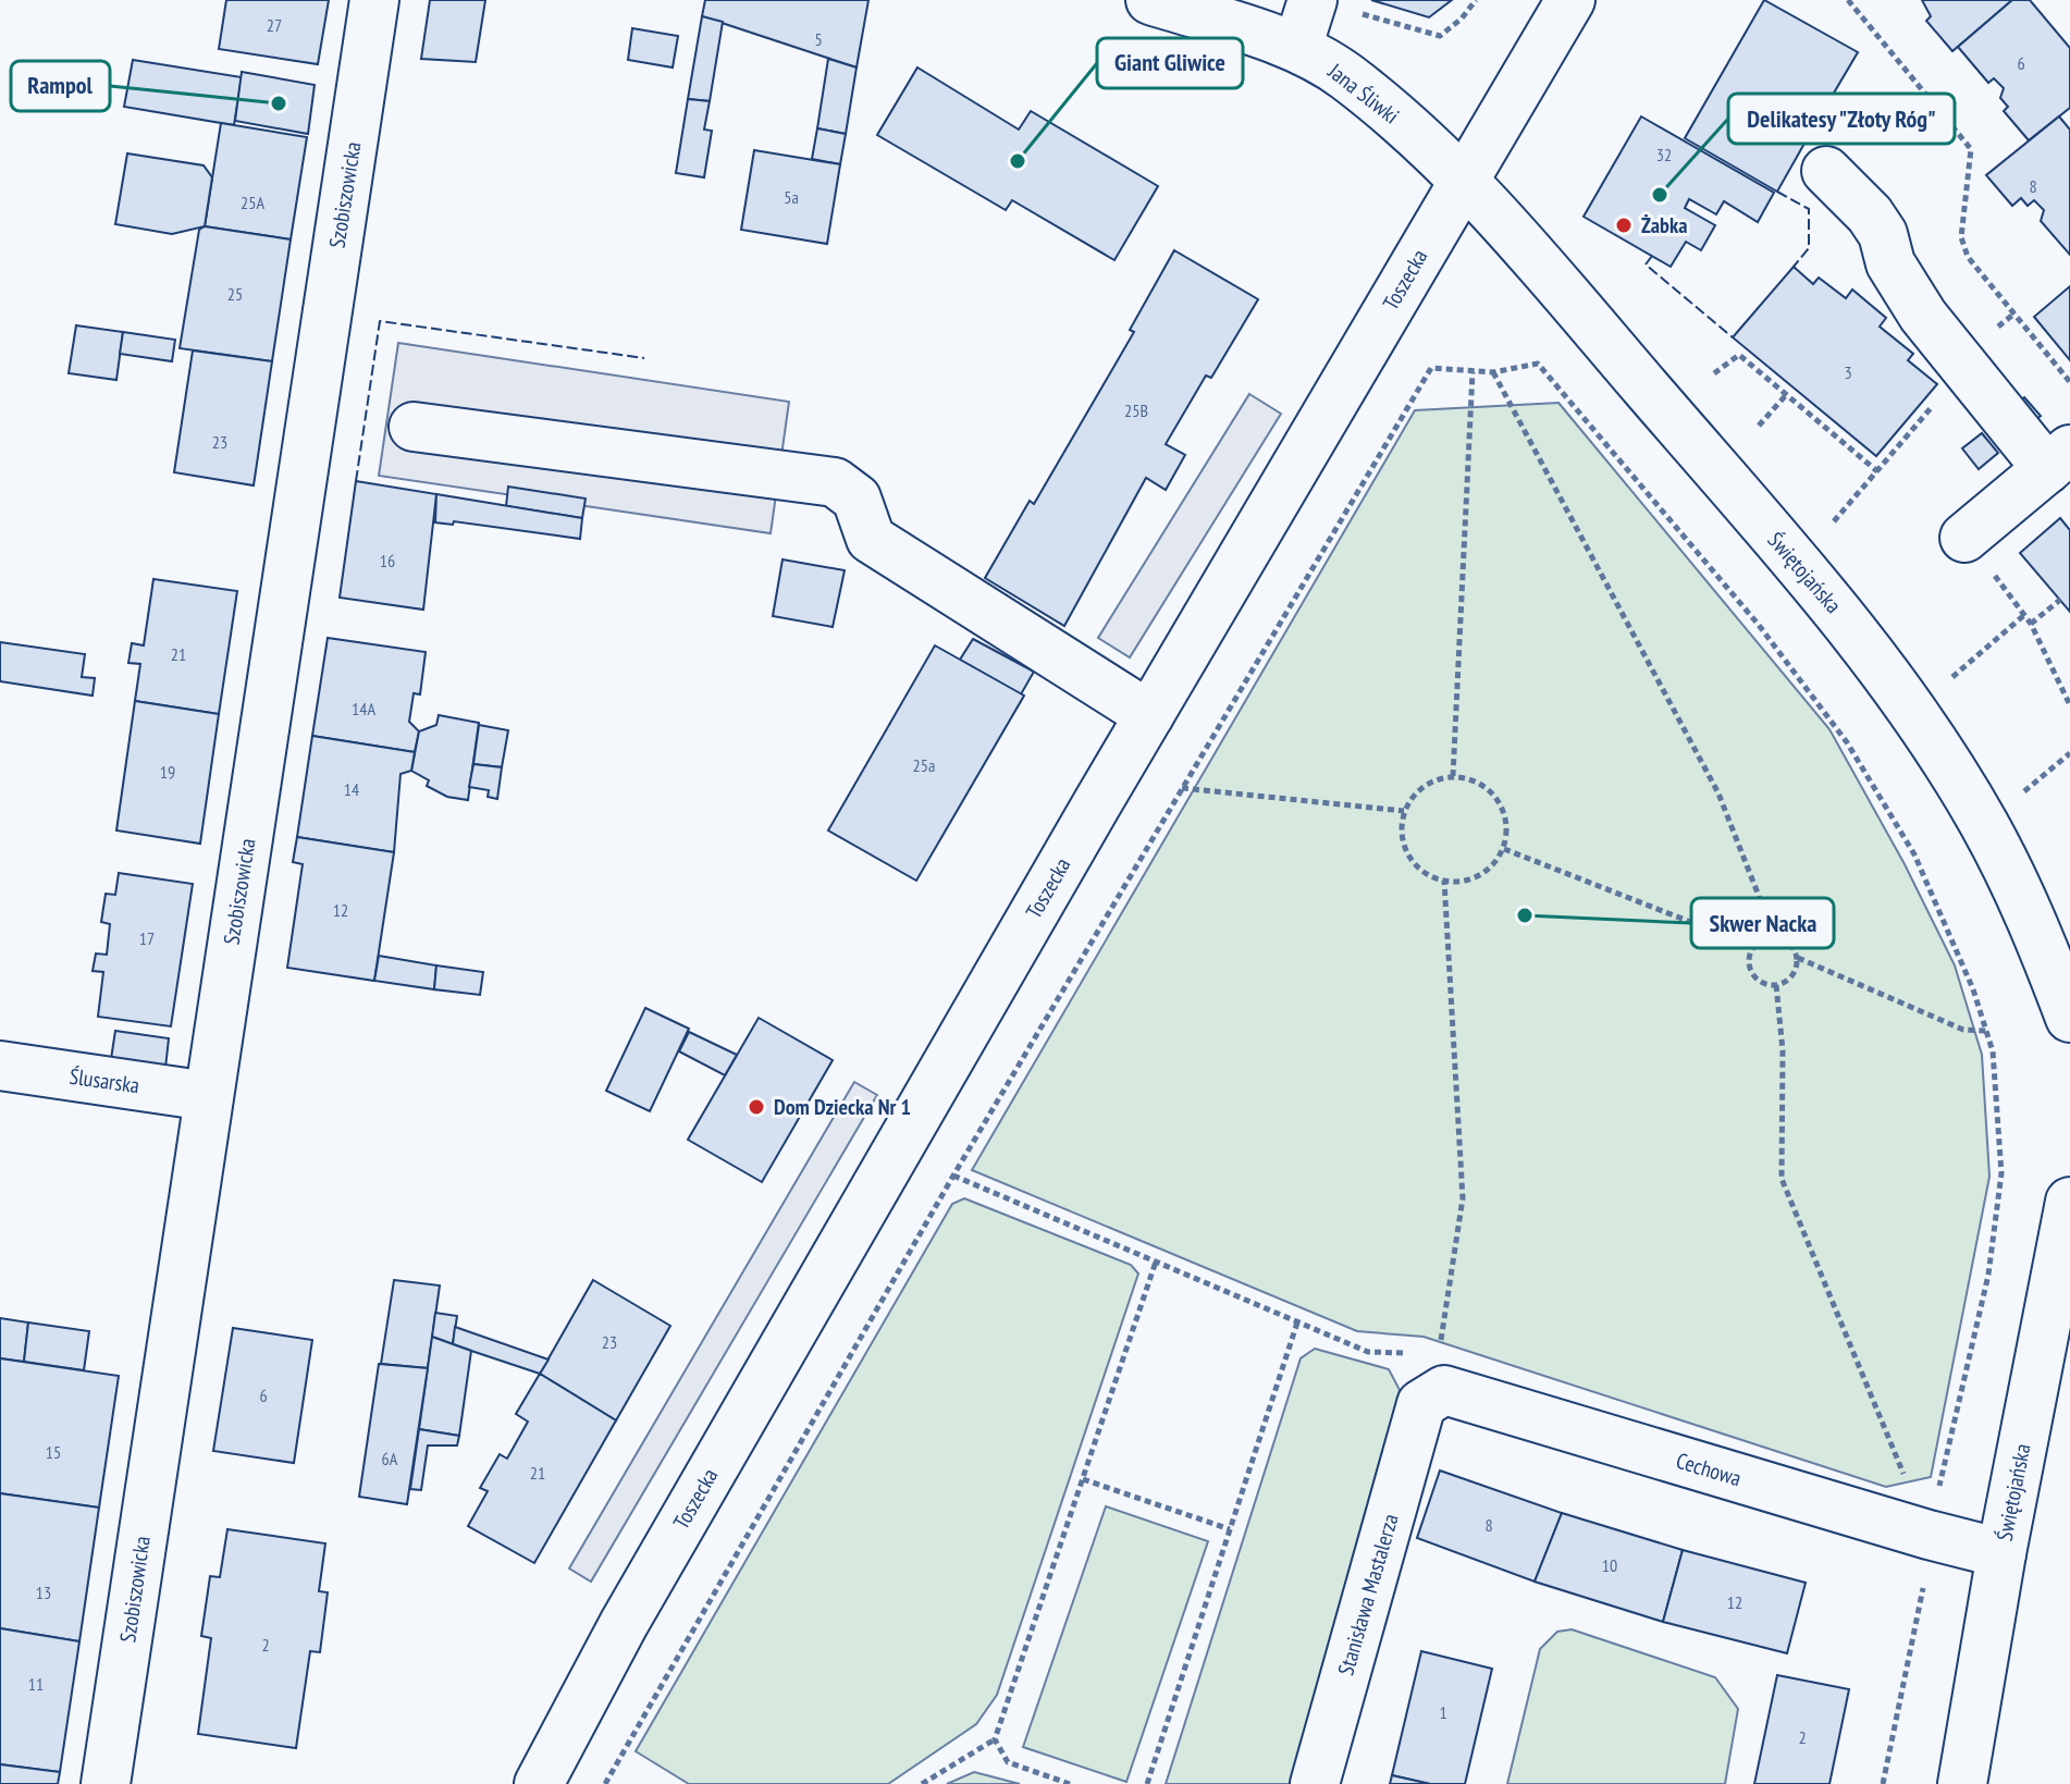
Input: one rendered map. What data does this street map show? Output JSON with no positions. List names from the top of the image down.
{
  "streets": {
    "street": [
      "Jana Śliwki",
      "Szobiszowicka",
      "Toszecka",
      "Świętojańska",
      "Ślusarska",
      "Cechowa",
      "Stanisława Mastalerza"
    ]
  },
  "crossings": [
    ["Jana Śliwki", "Toszecka"],
    ["Jana Śliwki", "Świętojańska"],
    ["Szobiszowicka", "Ślusarska"],
    ["Toszecka", "Świętojańska"],
    ["Świętojańska", "Cechowa"],
    ["Cechowa", "Stanisława Mastalerza"]
  ],
  "places": [
    "Rampol",
    "Giant Gliwice",
    "Delikatesy \"Złoty Róg\"",
    "Żabka",
    "Skwer Nacka",
    "Dom Dziecka Nr 1"
  ],
  "house_numbers": [
    "27",
    "5",
    "6",
    "32",
    "8",
    "5a",
    "25A",
    "25",
    "3",
    "25B",
    "23",
    "16",
    "21",
    "14A",
    "25a",
    "19",
    "14",
    "12",
    "17",
    "23",
    "6",
    "15",
    "6A",
    "21",
    "8",
    "10",
    "13",
    "12",
    "2",
    "11",
    "1",
    "2"
  ]
}
